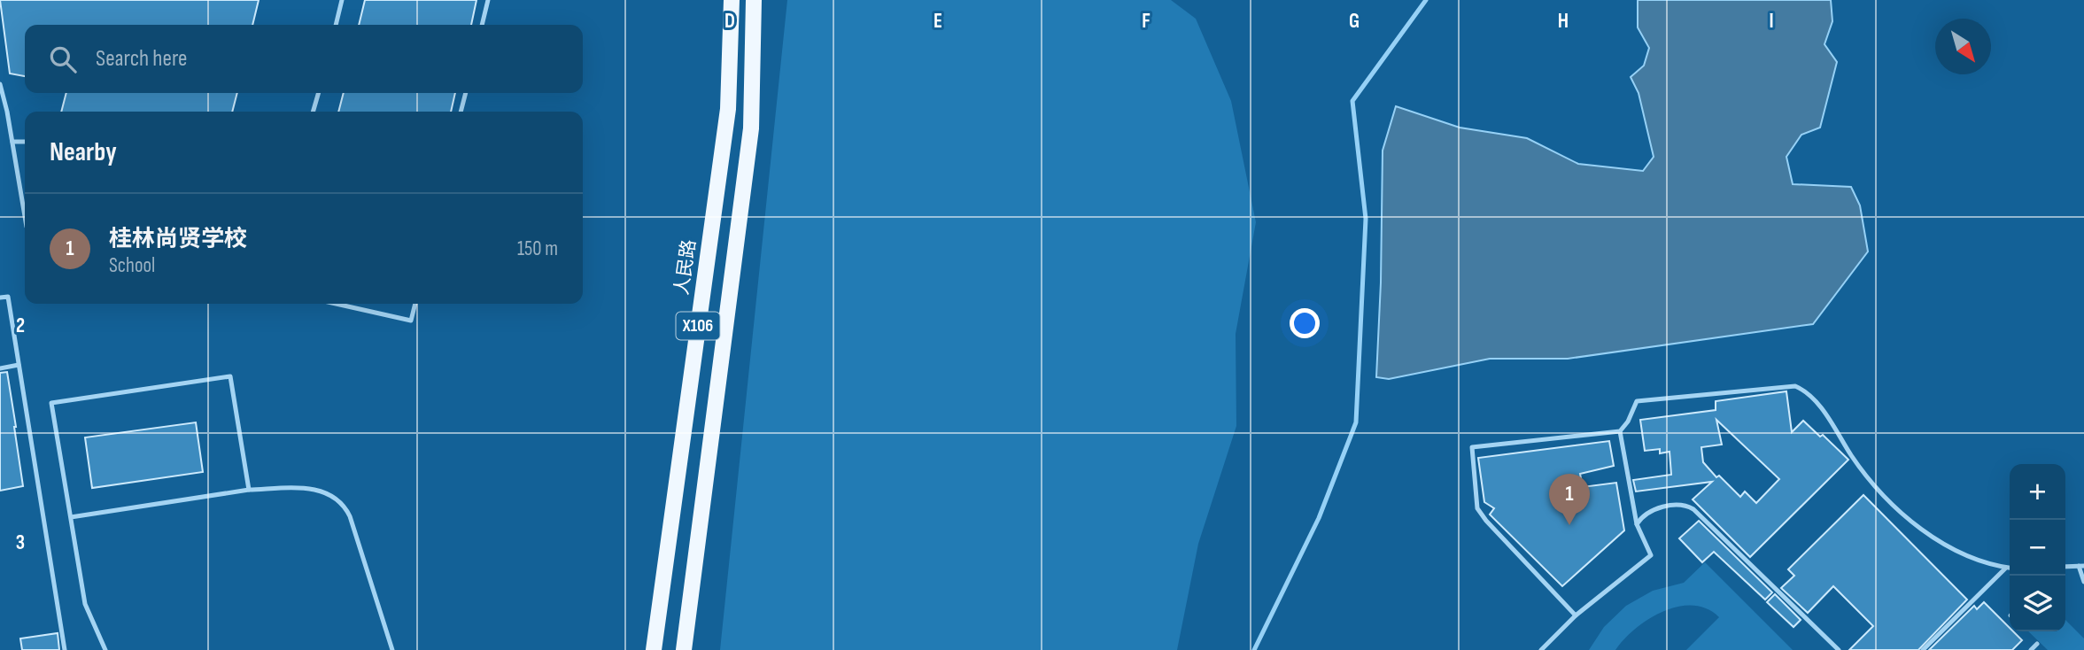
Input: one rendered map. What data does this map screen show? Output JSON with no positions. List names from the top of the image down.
{
  "streets": {
    "main road": ["人民路", "X106"]
  },
  "north": "bottom right",
  "page": {
    "search": "Search here",
    "heading": "Nearby",
    "list": [
      {
        "mark": "1",
        "name": "桂林尚贤学校",
        "note": "School",
        "value": "150 m"
      }
    ],
    "map_buttons": ["+", "−"],
    "pins": "1"
  },
  "grid": {
    "columns": [
      "D",
      "E",
      "F",
      "G",
      "H",
      "I"
    ],
    "rows": ["2", "3"]
  }
}
